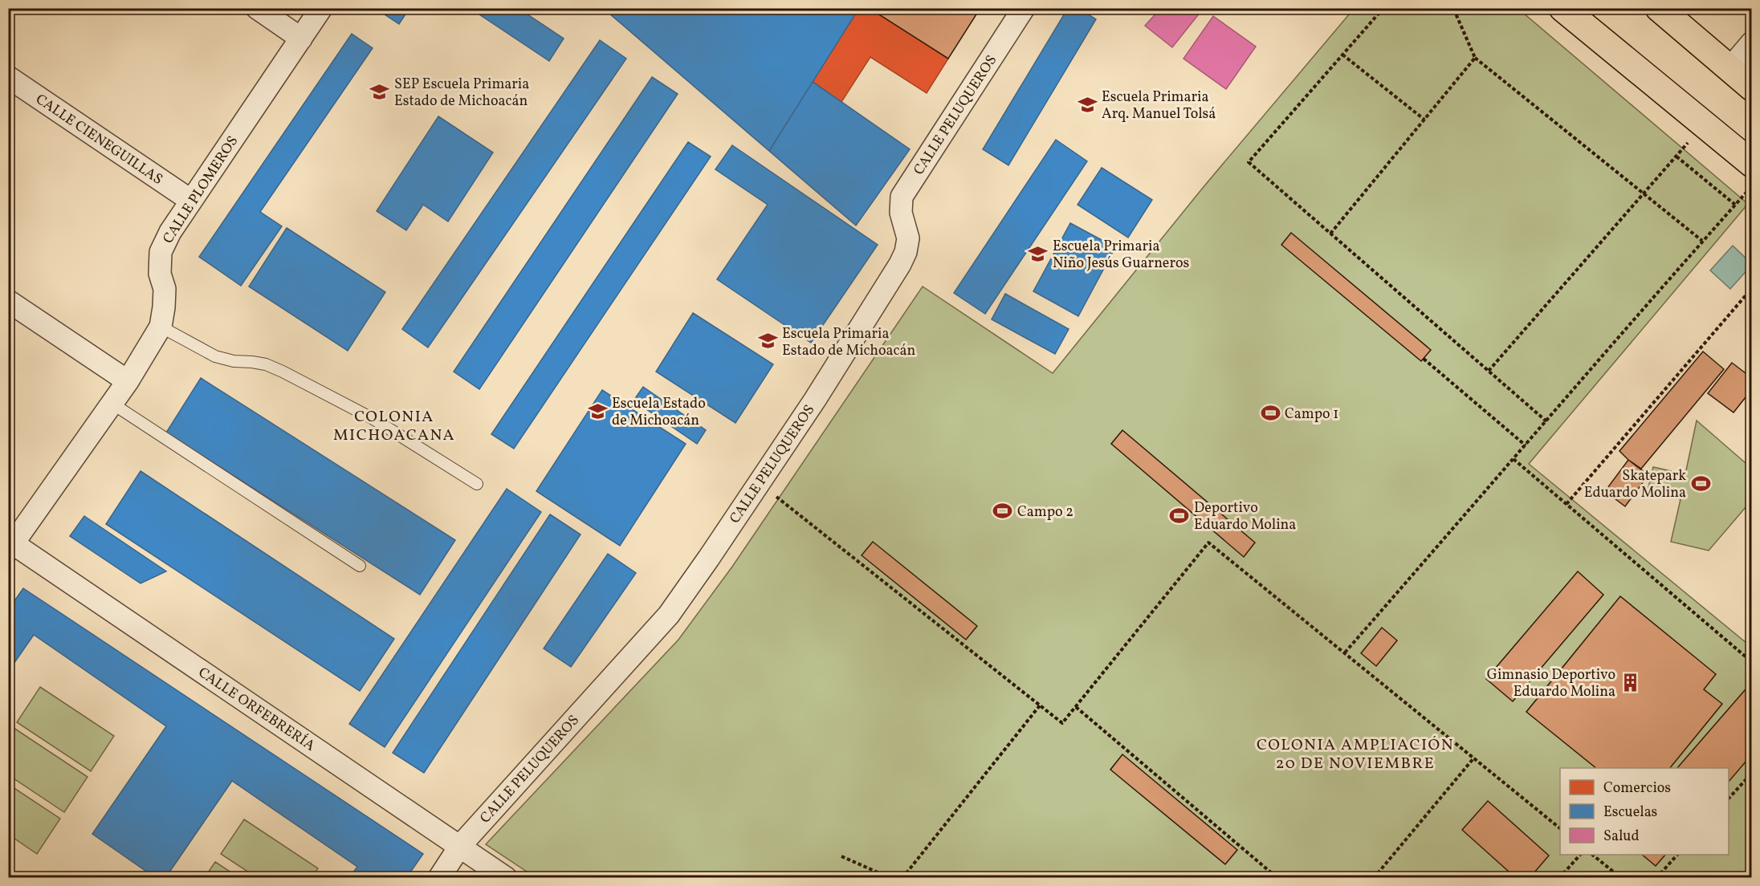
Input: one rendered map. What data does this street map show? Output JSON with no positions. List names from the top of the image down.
{
  "streets": {
    "street": [
      "CALLE PELUQUEROS",
      "CALLE CIENEGUILLAS",
      "CALLE PLOMEROS",
      "CALLE ORFEBRERÍA"
    ]
  },
  "crossings": [
    ["CALLE PELUQUEROS", "CALLE ORFEBRERÍA"],
    ["CALLE CIENEGUILLAS", "CALLE PLOMEROS"],
    ["CALLE PLOMEROS", "CALLE ORFEBRERÍA"]
  ],
  "districts": ["COLONIA MICHOACANA", "COLONIA AMPLIACIÓN 20 DE NOVIEMBRE"],
  "places": {
    "school or university": [
      "SEP Escuela Primaria Estado de Michoacán",
      "Escuela Primaria Arq. Manuel Tolsá",
      "Escuela Primaria Niño Jesús Guarneros",
      "Escuela Primaria Estado de Michoacán",
      "Escuela Estado de Michoacán"
    ],
    "sports": [
      "Campo 1",
      "Skatepark Eduardo Molina",
      "Campo 2",
      "Deportivo Eduardo Molina"
    ],
    "building": ["Gimnasio Deportivo Eduardo Molina"]
  },
  "legend": ["Comercios", "Escuelas", "Salud"]
}
